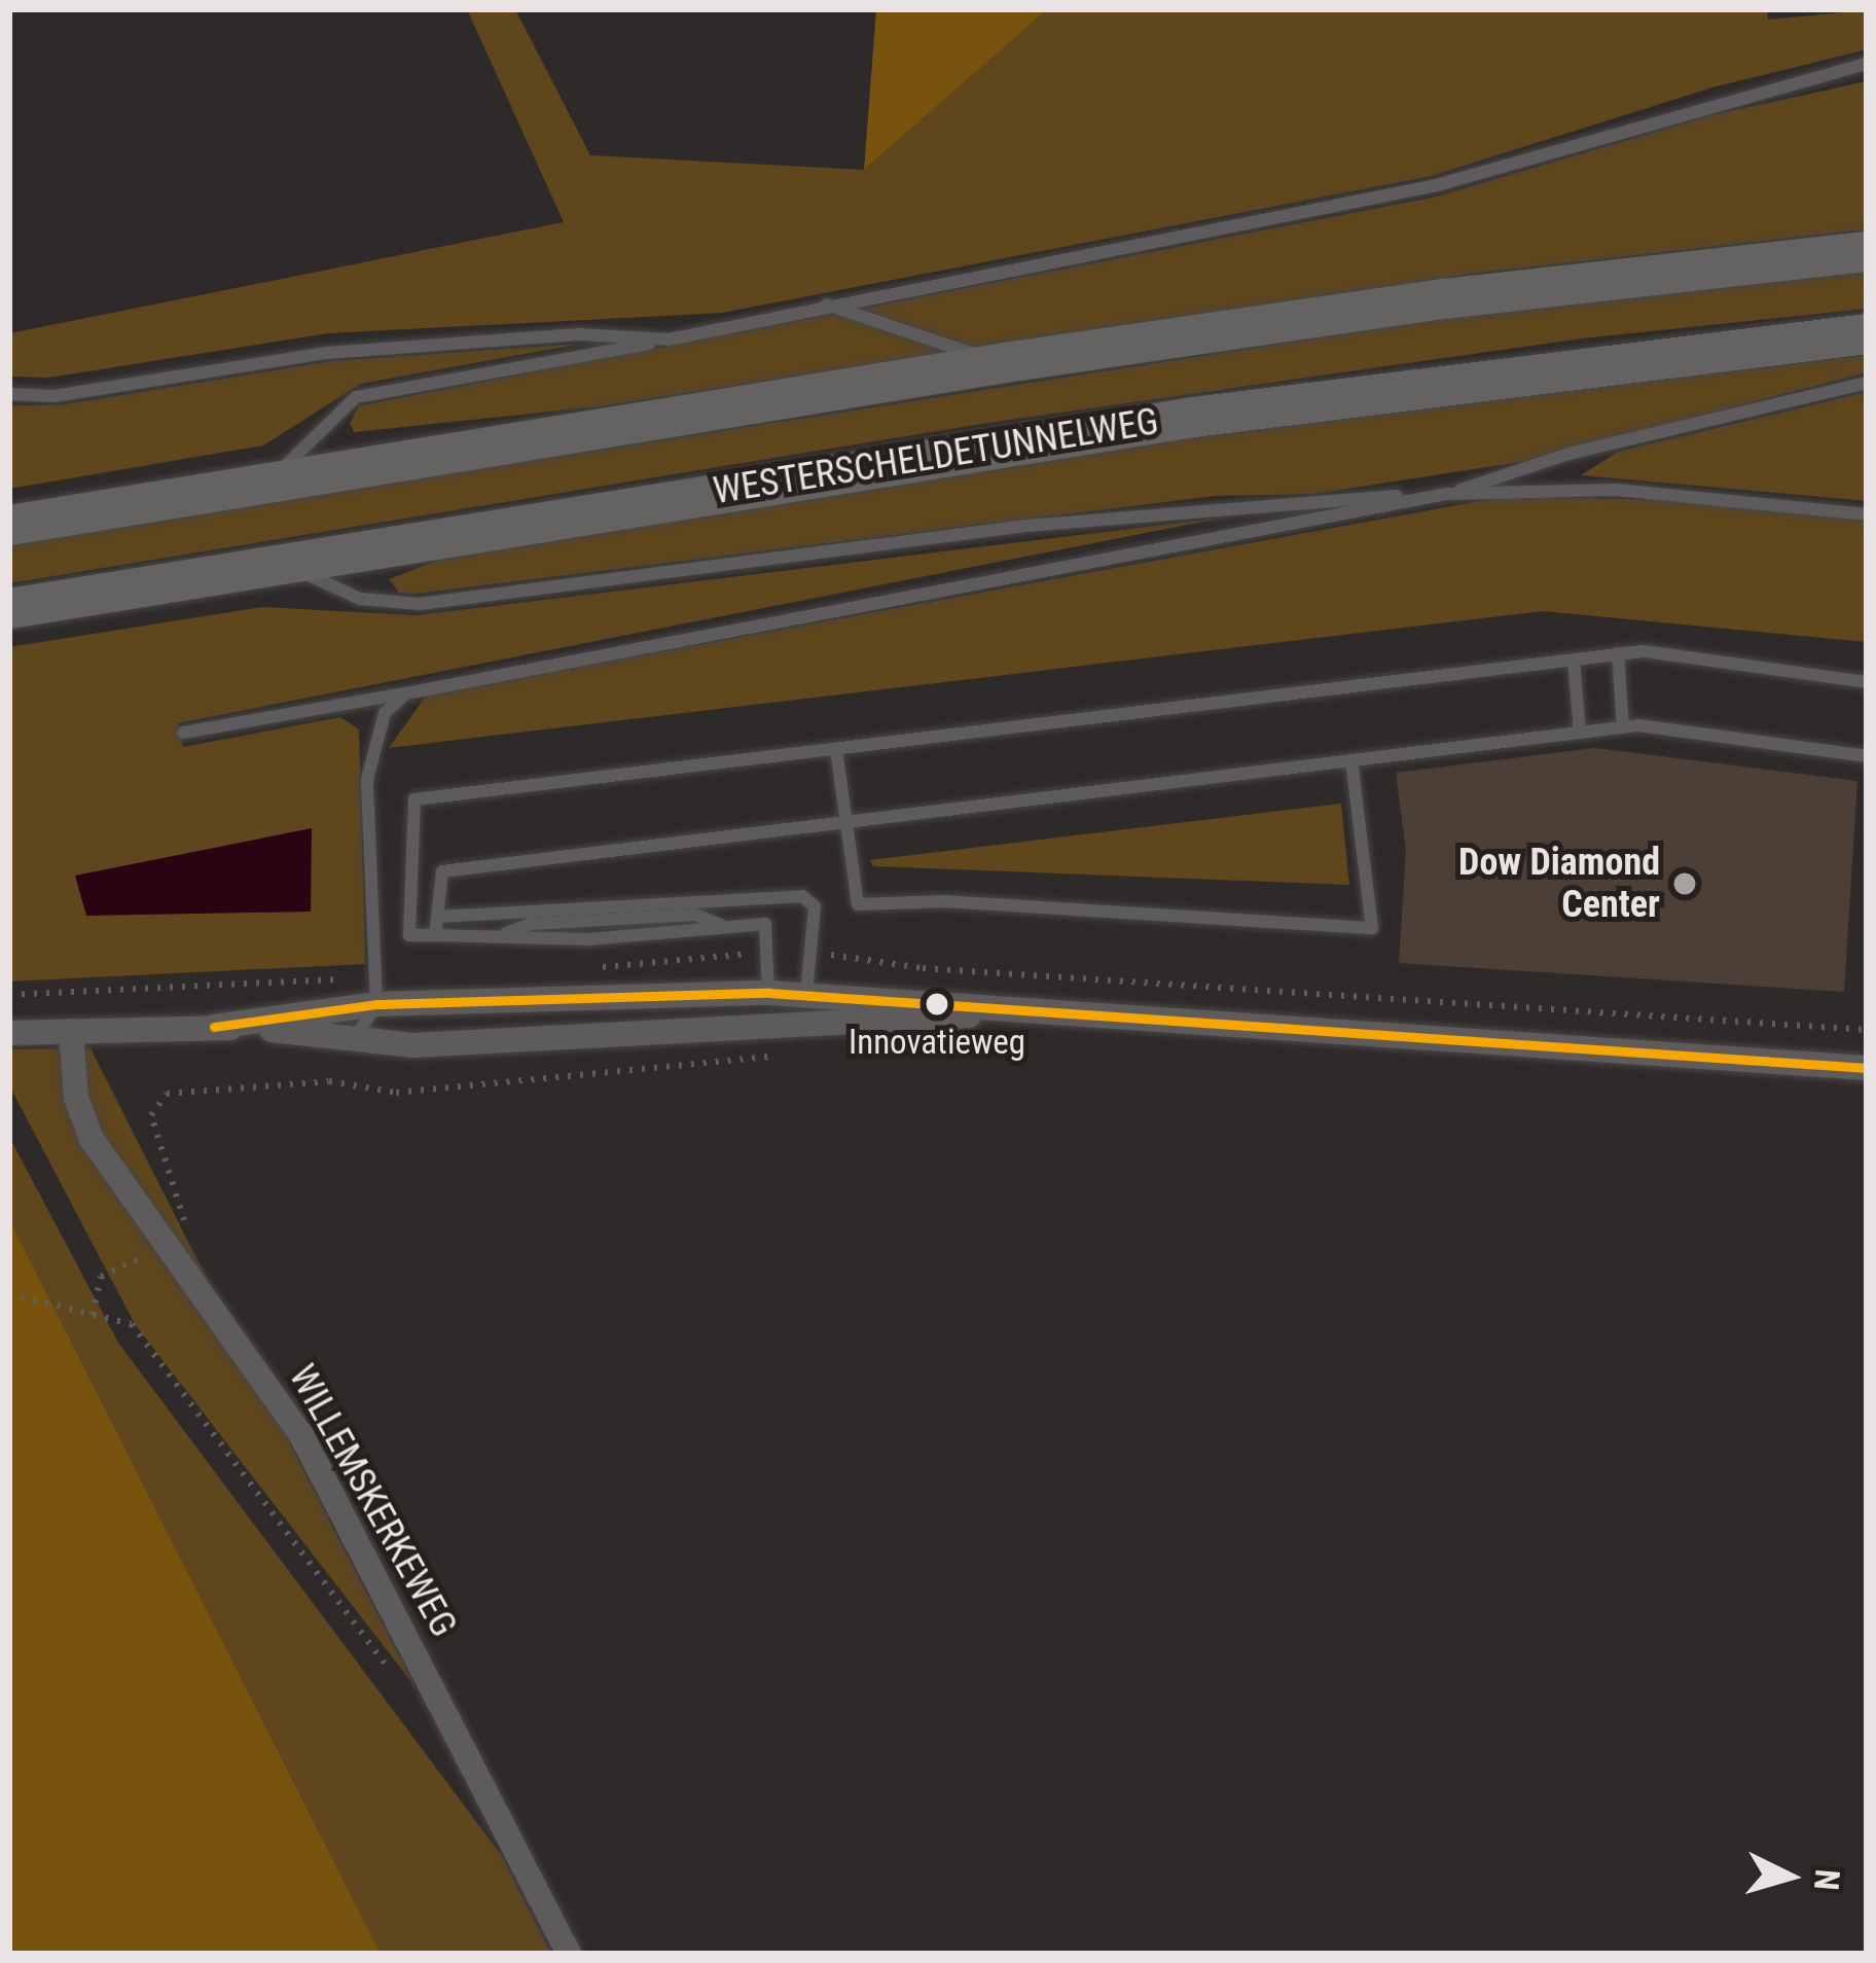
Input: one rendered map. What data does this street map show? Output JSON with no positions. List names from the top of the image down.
{
  "streets": {
    "highway": ["WESTERSCHELDETUNNELWEG"],
    "street": ["WILLEMSKERKEWEG"]
  },
  "places": ["Dow Diamond Center", "Innovatieweg"],
  "north": "right"
}
